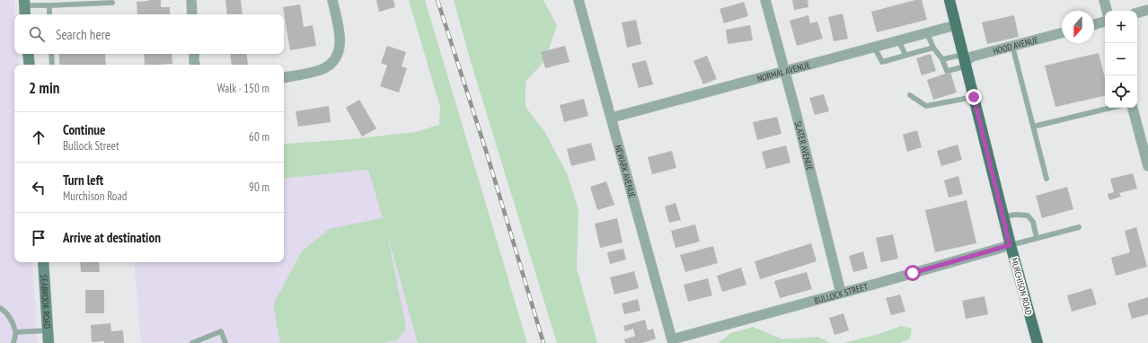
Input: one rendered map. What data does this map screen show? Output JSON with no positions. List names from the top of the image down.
{
  "streets": {
    "main road": ["MURCHISON ROAD"],
    "street": [
      "HOOD AVENUE",
      "NORMAL AVENUE",
      "SLATER AVENUE",
      "NEWARK AVENUE",
      "BULLOCK STREET",
      "SEABROOK ROAD"
    ]
  },
  "crossings": [
    ["HOOD AVENUE", "MURCHISON ROAD"],
    ["NORMAL AVENUE", "SLATER AVENUE"],
    ["NORMAL AVENUE", "NEWARK AVENUE"],
    ["NORMAL AVENUE", "MURCHISON ROAD"],
    ["SLATER AVENUE", "BULLOCK STREET"],
    ["NEWARK AVENUE", "BULLOCK STREET"],
    ["MURCHISON ROAD", "BULLOCK STREET"]
  ],
  "north": "bottom",
  "page": {
    "map_buttons": ["+", "−"],
    "search": "Search here",
    "heading": ["2 min", "Walk · 150 m"],
    "list": [
      ["Continue", "Bullock Street", "60 m"],
      ["Turn left", "Murchison Road", "90 m"],
      "Arrive at destination"
    ]
  }
}
